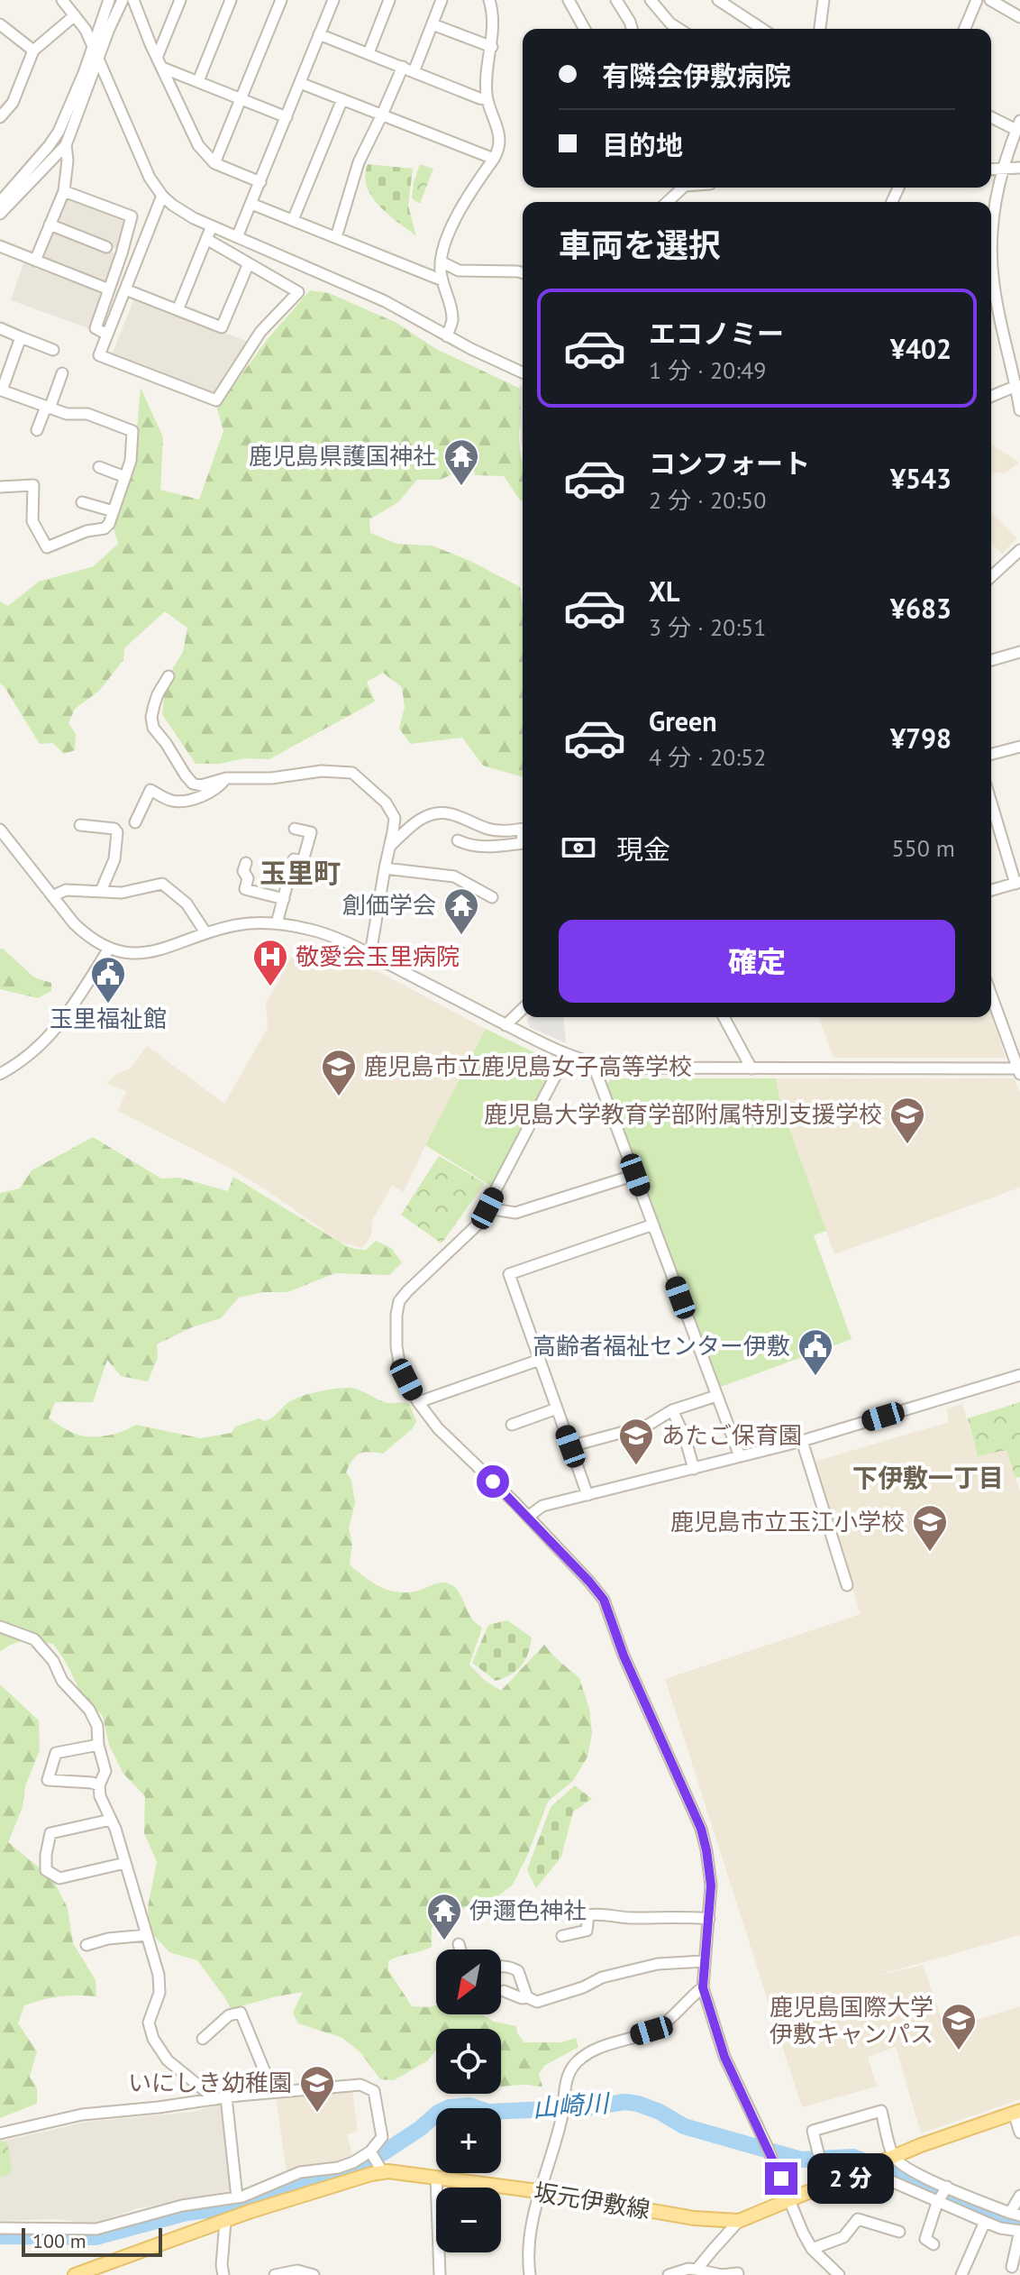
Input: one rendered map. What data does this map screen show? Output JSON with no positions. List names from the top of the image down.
{
  "streets": {
    "main road": ["坂元伊敷線"]
  },
  "districts": ["玉里町", "下伊敷一丁目"],
  "water": ["山崎川"],
  "places": {
    "temple": ["鹿児島県護国神社", "創価学会", "伊邇色神社"],
    "hospital": ["敬愛会玉里病院"],
    "public building": ["玉里福祉館", "高齢者福祉センター伊敷"],
    "school or university": [
      "鹿児島市立鹿児島女子高等学校",
      "鹿児島大学教育学部附属特別支援学校",
      "あたご保育園",
      "鹿児島市立玉江小学校",
      "鹿児島国際大学 伊敷キャンパス",
      "いにしき幼稚園"
    ]
  },
  "scale_bar": "100 m",
  "north": "bottom left",
  "page": {
    "banner": ["有隣会伊敷病院", "目的地"],
    "heading": "車両を選択",
    "list": [
      {
        "name": "エコノミー",
        "note": "1 分 · 20:49",
        "value": "¥402"
      },
      {
        "name": "コンフォート",
        "note": "2 分 · 20:50",
        "value": "¥543"
      },
      {
        "name": "XL",
        "note": "3 分 · 20:51",
        "value": "¥683"
      },
      {
        "name": "Green",
        "note": "4 分 · 20:52",
        "value": "¥798"
      }
    ],
    "pay": ["現金", "550 m"],
    "buttons": "確定",
    "map_buttons": ["+", "−"],
    "bubble": "2 分",
    "scale": "100 m"
  }
}
